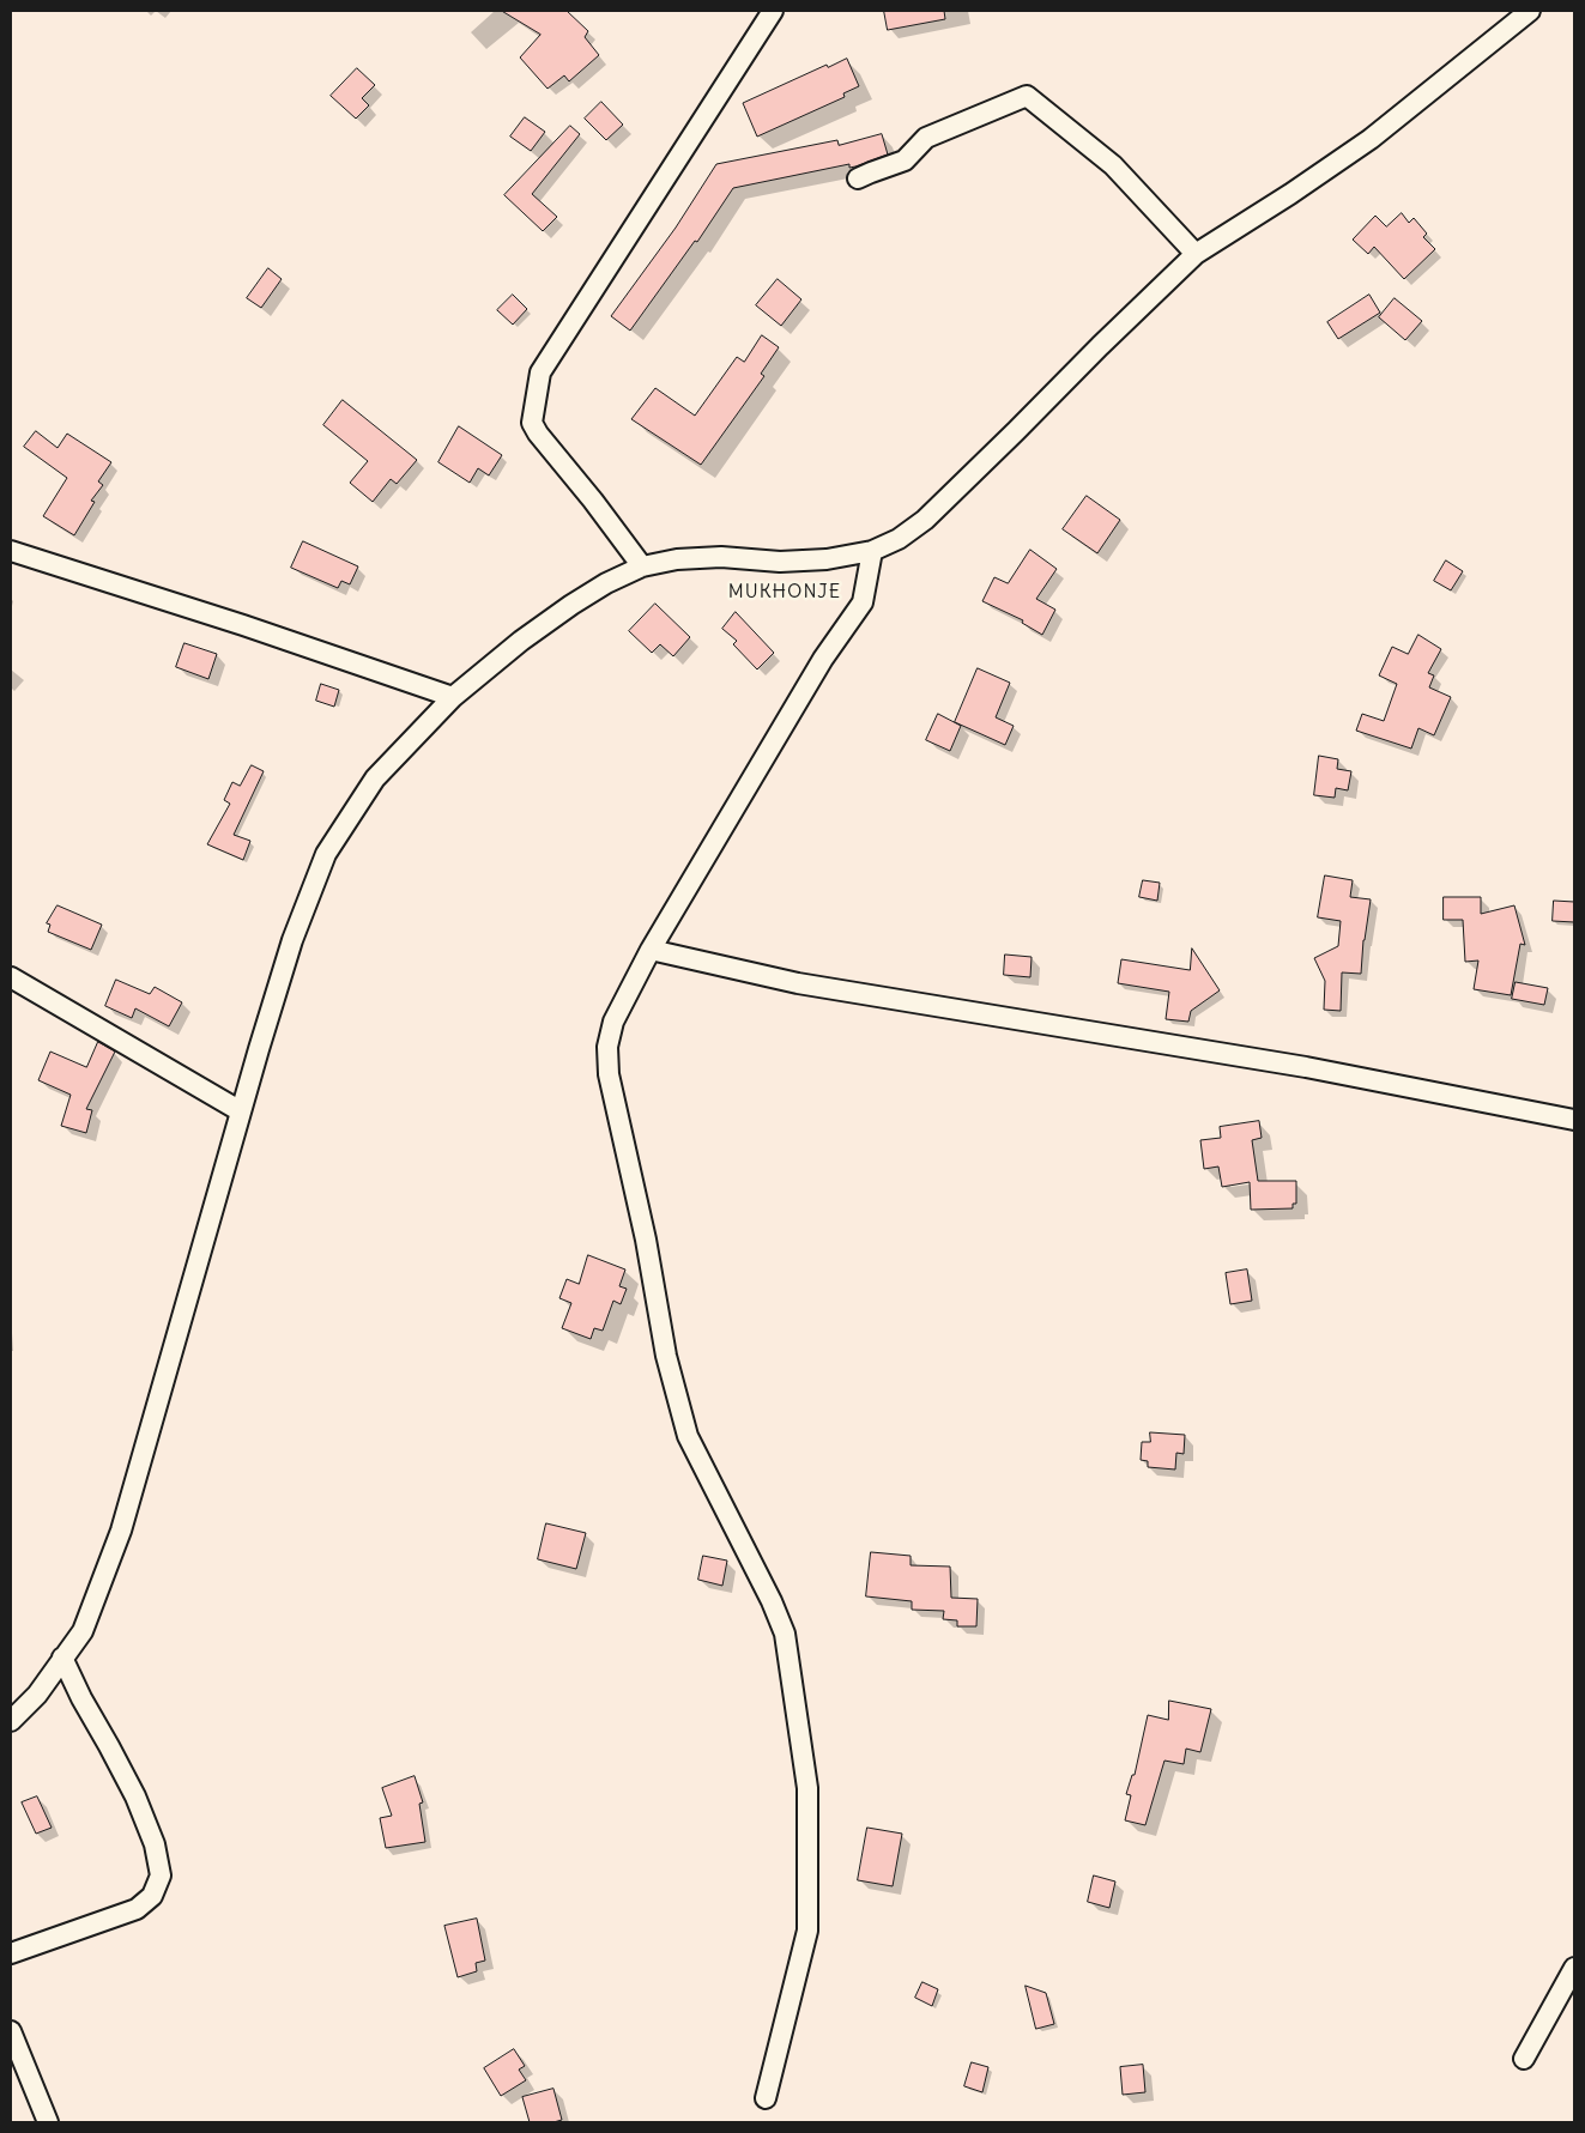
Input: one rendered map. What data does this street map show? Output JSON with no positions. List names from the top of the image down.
{
  "districts": ["MUKHONJE"]
}
